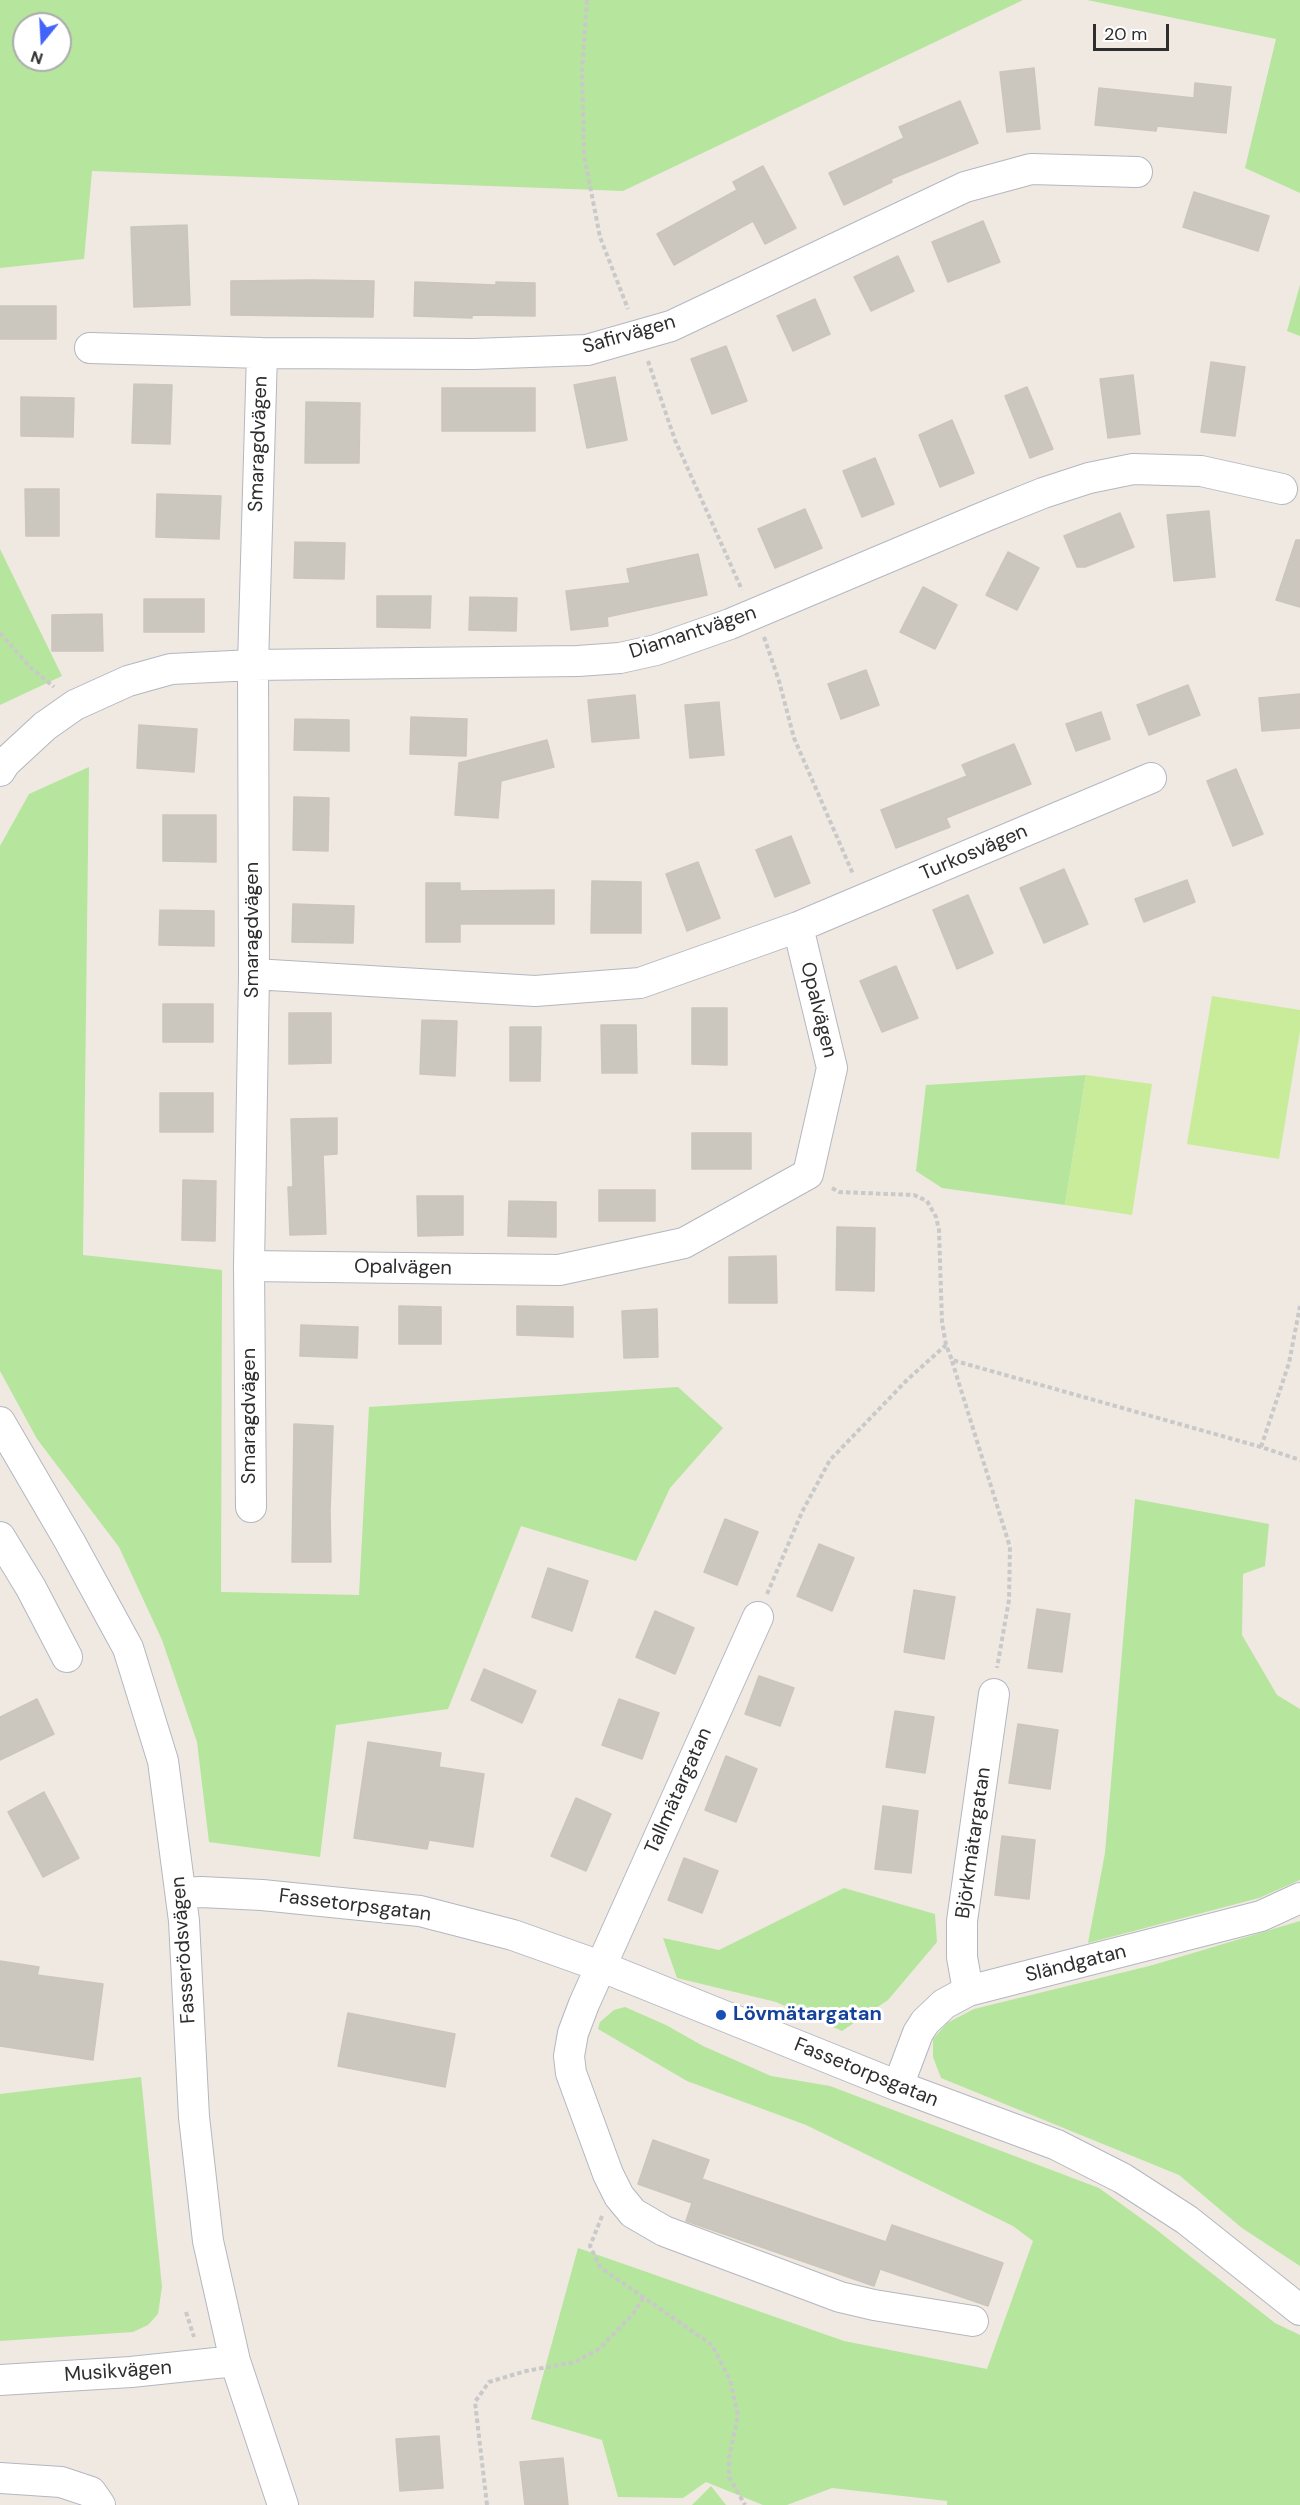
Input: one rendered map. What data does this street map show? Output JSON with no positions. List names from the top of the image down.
{
  "streets": {
    "street": [
      "Safirvägen",
      "Smaragdvägen",
      "Diamantvägen",
      "Turkosvägen",
      "Opalvägen",
      "Tallmätargatan",
      "Björkmätargatan",
      "Fassetorpsgatan",
      "Fasserödsvägen",
      "Sländgatan",
      "Musikvägen"
    ]
  },
  "crossings": [
    ["Safirvägen", "Smaragdvägen"],
    ["Smaragdvägen", "Diamantvägen"],
    ["Smaragdvägen", "Opalvägen"],
    ["Turkosvägen", "Opalvägen"],
    ["Tallmätargatan", "Fassetorpsgatan"],
    ["Björkmätargatan", "Sländgatan"],
    ["Fassetorpsgatan", "Fasserödsvägen"],
    ["Fassetorpsgatan", "Sländgatan"],
    ["Fasserödsvägen", "Musikvägen"]
  ],
  "places": ["Lövmätargatan"],
  "scale_bar": "20 m",
  "north": "bottom"
}
